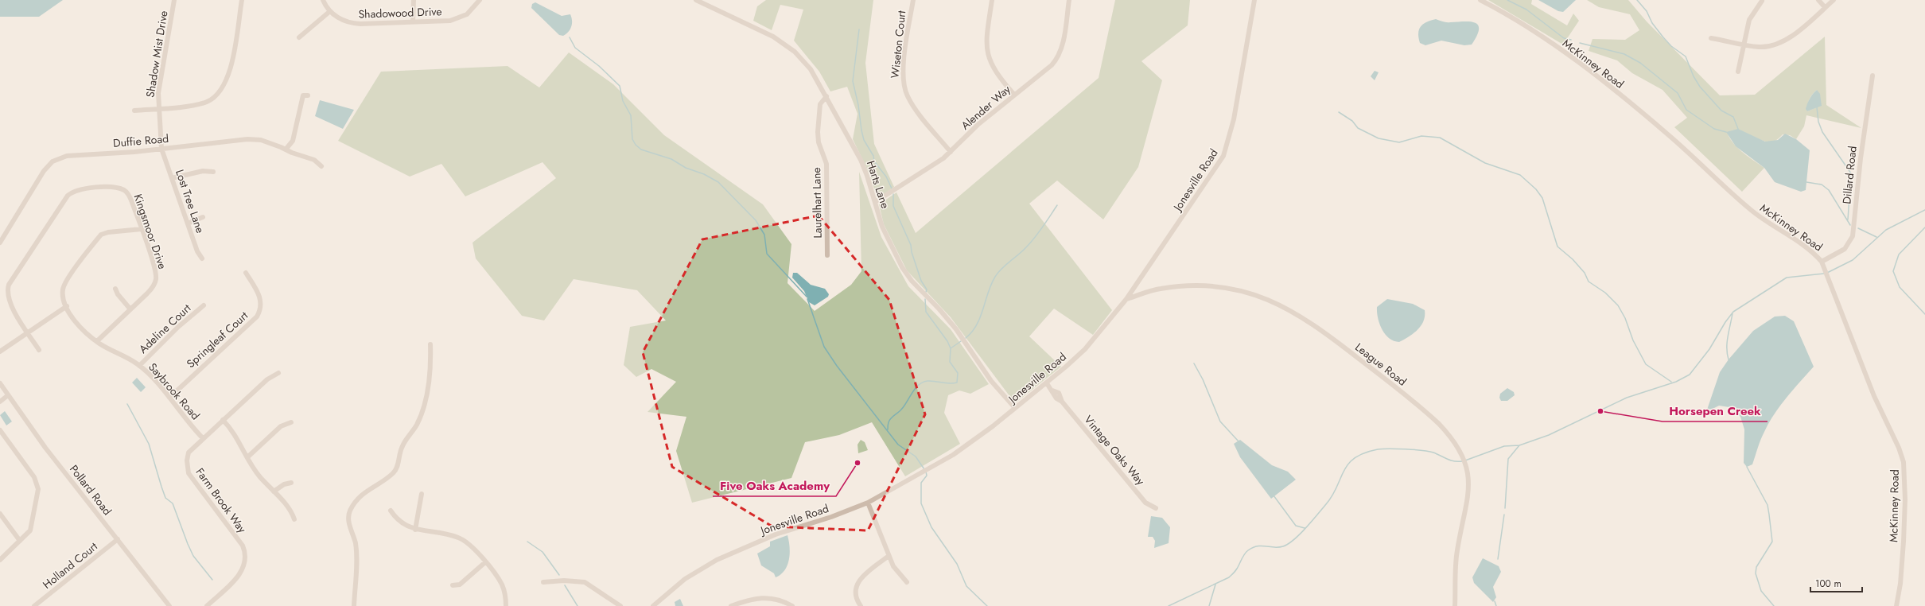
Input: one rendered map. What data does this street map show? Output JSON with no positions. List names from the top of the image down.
{
  "streets": {
    "street": [
      "Shadowood Drive",
      "Wiseton Court",
      "Shadow Mist Drive",
      "McKinney Road",
      "Alender Way",
      "Duffie Road",
      "Dillard Road",
      "Jonesville Road",
      "Harts Lane",
      "Lost Tree Lane",
      "Laurelhart Lane",
      "Kingsmoor Drive",
      "Adeline Court",
      "Springleaf Court",
      "League Road",
      "Saybrook Road",
      "Vintage Oaks Way",
      "Pollard Road",
      "Farm Brook Way",
      "Holland Court"
    ]
  },
  "crossings": [
    ["Wiseton Court", "Alender Way"],
    ["Shadow Mist Drive", "Duffie Road"],
    ["Shadow Mist Drive", "Lost Tree Lane"],
    ["McKinney Road", "Dillard Road"],
    ["Alender Way", "Harts Lane"],
    ["Duffie Road", "Lost Tree Lane"],
    ["Jonesville Road", "Harts Lane"],
    ["Jonesville Road", "League Road"],
    ["Jonesville Road", "Vintage Oaks Way"],
    ["Harts Lane", "Laurelhart Lane"],
    ["Kingsmoor Drive", "Saybrook Road"],
    ["Adeline Court", "Saybrook Road"],
    ["Springleaf Court", "Saybrook Road"],
    ["Saybrook Road", "Farm Brook Way"],
    ["Pollard Road", "Holland Court"]
  ],
  "places": ["Horsepen Creek", "Five Oaks Academy"],
  "scale_bar": "100 m"
}
